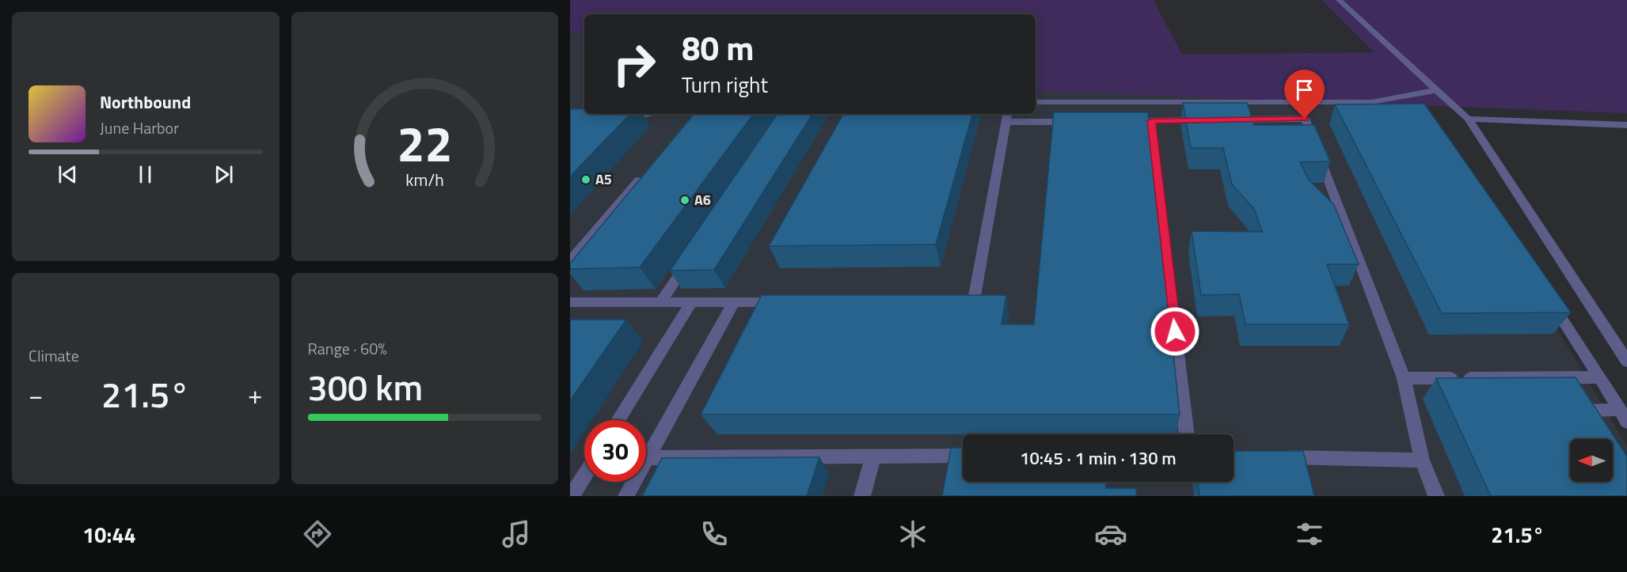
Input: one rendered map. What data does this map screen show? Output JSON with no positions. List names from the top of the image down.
{
  "places": ["A5", "A6"],
  "north": "left",
  "page": {
    "turn": ["80 m", "Turn right"],
    "song": ["Northbound", "June Harbor"],
    "tile": [
      "Climate",
      ["Range · 60%", "300 km"]
    ],
    "heat": ["−", "21.5°", "+"],
    "limit": "30",
    "trip": "10:45 · 1 min · 130 m",
    "tabs": ["10:44", "21.5°"],
    "gauge": ["22", "km/h"]
  }
}
